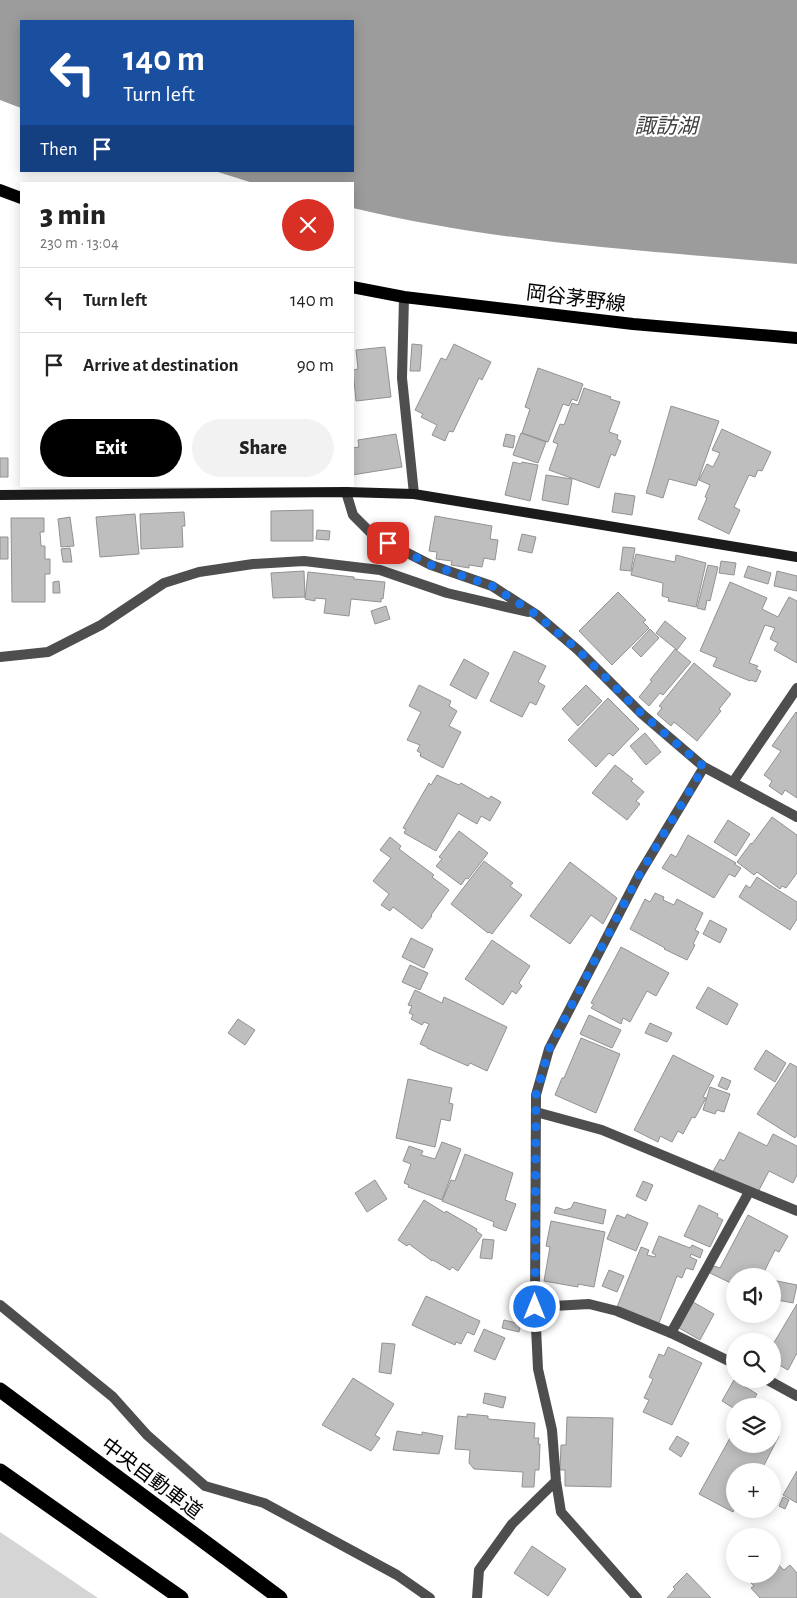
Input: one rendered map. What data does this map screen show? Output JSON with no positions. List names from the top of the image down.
{
  "streets": {
    "highway": ["中央自動車道"],
    "main road": ["岡谷茅野線"]
  },
  "water": ["諏訪湖"],
  "page": {
    "turn": ["140 m", "Turn left"],
    "then": "Then",
    "heading": ["3 min", "230 m · 13:04"],
    "list": [
      {
        "name": "Turn left",
        "value": "140 m"
      },
      {
        "name": "Arrive at destination",
        "value": "90 m"
      }
    ],
    "buttons": ["Exit", "Share"],
    "map_buttons": ["+", "−"]
  }
}
